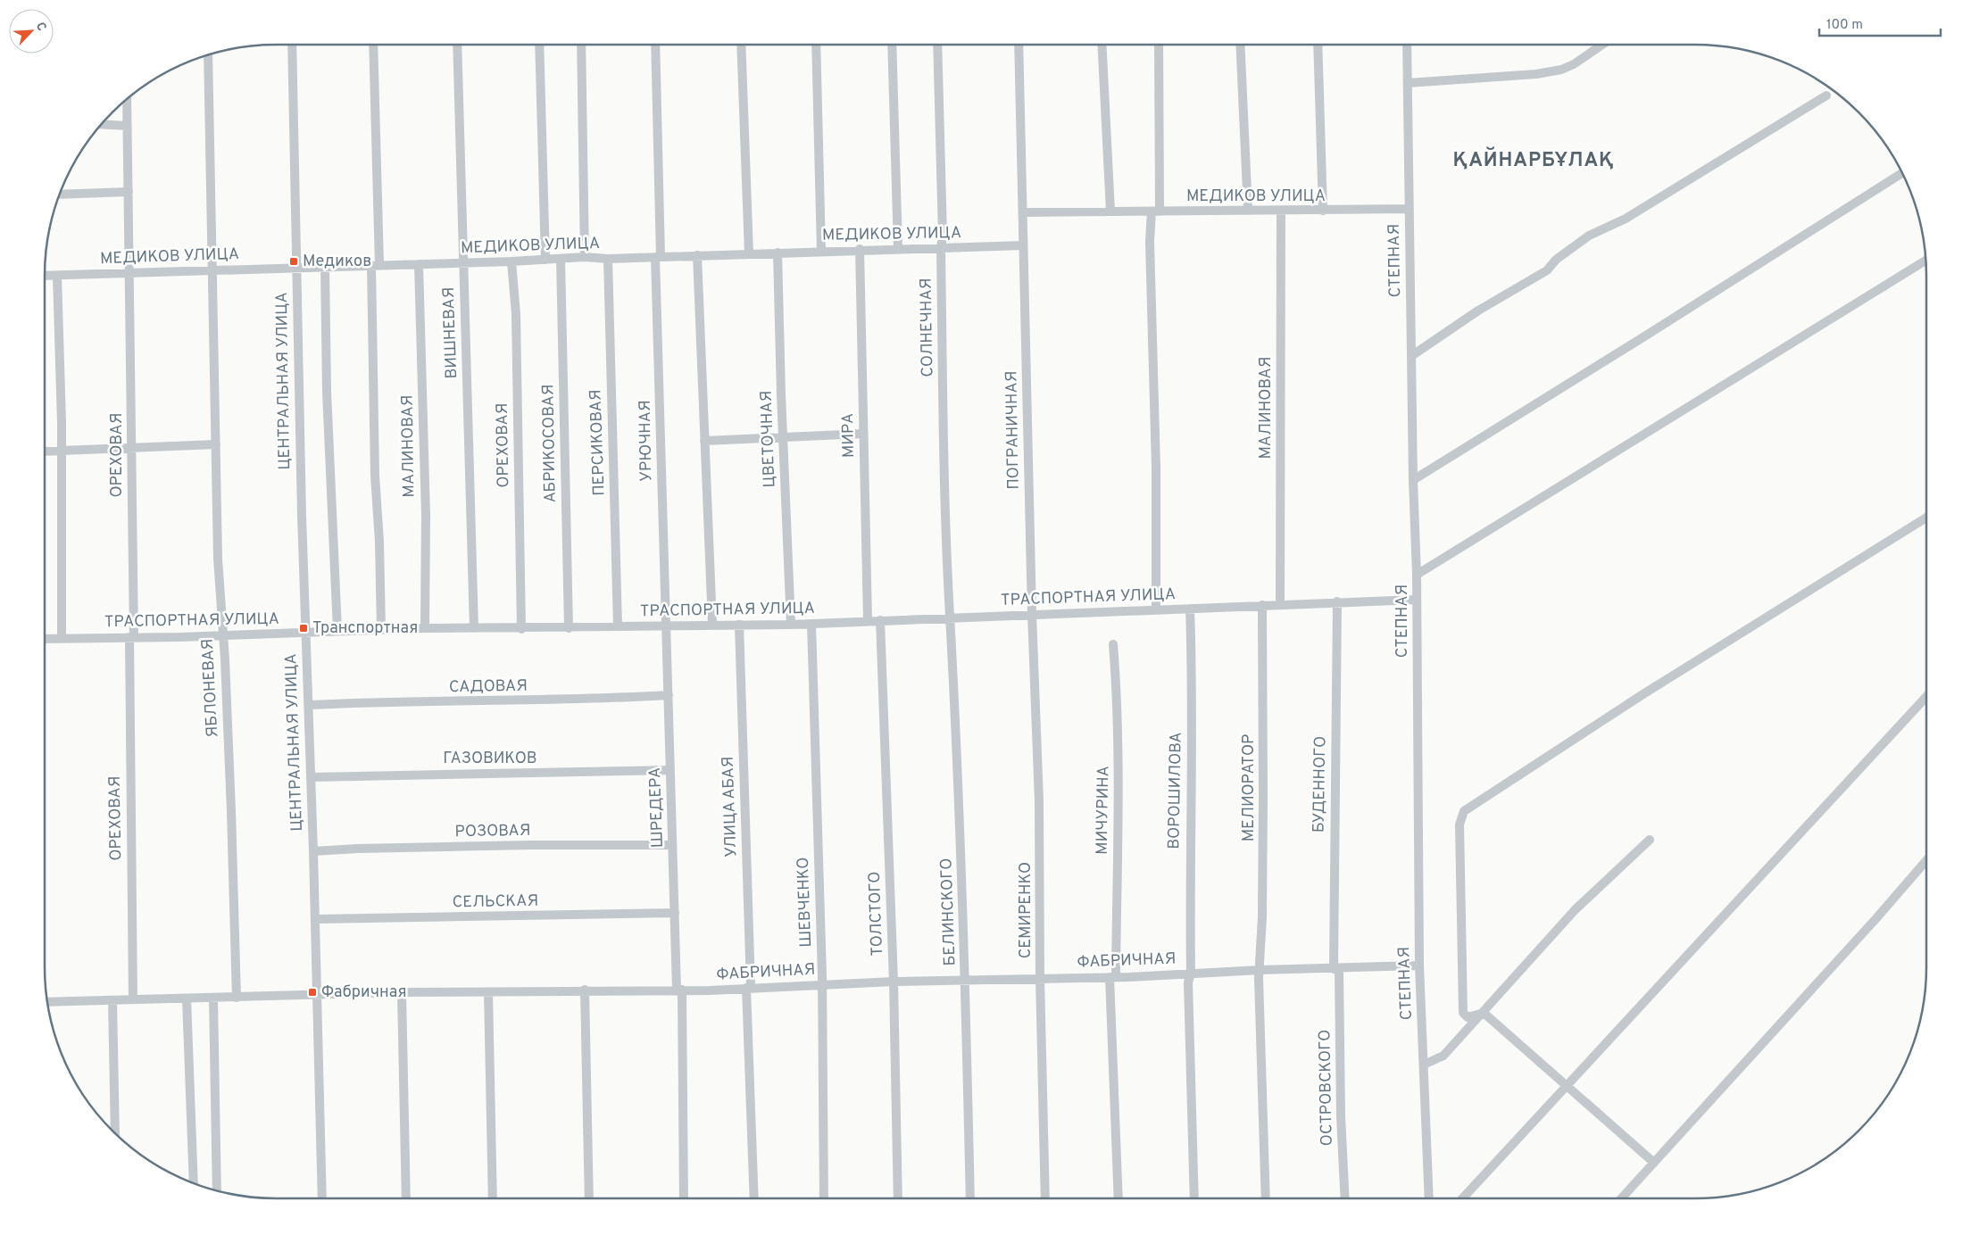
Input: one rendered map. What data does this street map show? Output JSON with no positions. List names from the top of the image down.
{
  "streets": {
    "street": [
      "МЕДИКОВ УЛИЦА",
      "СТЕПНАЯ",
      "СОЛНЕЧНАЯ",
      "ВИШНЕВАЯ",
      "ЦЕНТРАЛЬНАЯ УЛИЦА",
      "МАЛИНОВАЯ",
      "ПОГРАНИЧНАЯ",
      "МИРА",
      "ЦВЕТОЧНАЯ",
      "УРЮЧНАЯ",
      "ПЕРСИКОВАЯ",
      "АБРИКОСОВАЯ",
      "ОРЕХОВАЯ",
      "ТРАСПОРТНАЯ УЛИЦА",
      "САДОВАЯ",
      "ЯБЛОНЕВАЯ",
      "ГАЗОВИКОВ",
      "БУДЕННОГО",
      "МЕЛИОРАТОР",
      "ВОРОШИЛОВА",
      "УЛИЦА АБАЯ",
      "ШРЕДЕРА",
      "МИЧУРИНА",
      "РОЗОВАЯ",
      "СЕЛЬСКАЯ",
      "ШЕВЧЕНКО",
      "СЕМИРЕНКО",
      "БЕЛИНСКОГО",
      "ТОЛСТОГО",
      "ФАБРИЧНАЯ",
      "ОСТРОВСКОГО"
    ]
  },
  "crossings": [
    ["МЕДИКОВ УЛИЦА", "СТЕПНАЯ"],
    ["МЕДИКОВ УЛИЦА", "СОЛНЕЧНАЯ"],
    ["МЕДИКОВ УЛИЦА", "ВИШНЕВАЯ"],
    ["МЕДИКОВ УЛИЦА", "ЦЕНТРАЛЬНАЯ УЛИЦА"],
    ["МЕДИКОВ УЛИЦА", "МАЛИНОВАЯ"],
    ["МЕДИКОВ УЛИЦА", "ПОГРАНИЧНАЯ"],
    ["МЕДИКОВ УЛИЦА", "МИРА"],
    ["МЕДИКОВ УЛИЦА", "ЦВЕТОЧНАЯ"],
    ["МЕДИКОВ УЛИЦА", "УРЮЧНАЯ"],
    ["МЕДИКОВ УЛИЦА", "ПЕРСИКОВАЯ"],
    ["МЕДИКОВ УЛИЦА", "АБРИКОСОВАЯ"],
    ["МЕДИКОВ УЛИЦА", "ОРЕХОВАЯ"],
    ["МЕДИКОВ УЛИЦА", "ЯБЛОНЕВАЯ"],
    ["СТЕПНАЯ", "ТРАСПОРТНАЯ УЛИЦА"],
    ["СТЕПНАЯ", "ФАБРИЧНАЯ"],
    ["СОЛНЕЧНАЯ", "ТРАСПОРТНАЯ УЛИЦА"],
    ["СОЛНЕЧНАЯ", "БЕЛИНСКОГО"],
    ["ВИШНЕВАЯ", "ТРАСПОРТНАЯ УЛИЦА"],
    ["ЦЕНТРАЛЬНАЯ УЛИЦА", "ТРАСПОРТНАЯ УЛИЦА"],
    ["ЦЕНТРАЛЬНАЯ УЛИЦА", "САДОВАЯ"],
    ["ЦЕНТРАЛЬНАЯ УЛИЦА", "ГАЗОВИКОВ"],
    ["ЦЕНТРАЛЬНАЯ УЛИЦА", "РОЗОВАЯ"],
    ["ЦЕНТРАЛЬНАЯ УЛИЦА", "СЕЛЬСКАЯ"],
    ["ЦЕНТРАЛЬНАЯ УЛИЦА", "ФАБРИЧНАЯ"],
    ["МАЛИНОВАЯ", "ТРАСПОРТНАЯ УЛИЦА"],
    ["ПОГРАНИЧНАЯ", "ТРАСПОРТНАЯ УЛИЦА"],
    ["ПОГРАНИЧНАЯ", "СЕМИРЕНКО"],
    ["МИРА", "ТРАСПОРТНАЯ УЛИЦА"],
    ["ЦВЕТОЧНАЯ", "ТРАСПОРТНАЯ УЛИЦА"],
    ["УРЮЧНАЯ", "ТРАСПОРТНАЯ УЛИЦА"],
    ["УРЮЧНАЯ", "ШРЕДЕРА"],
    ["ПЕРСИКОВАЯ", "ТРАСПОРТНАЯ УЛИЦА"],
    ["АБРИКОСОВАЯ", "ТРАСПОРТНАЯ УЛИЦА"],
    ["ОРЕХОВАЯ", "ТРАСПОРТНАЯ УЛИЦА"],
    ["ОРЕХОВАЯ", "ФАБРИЧНАЯ"],
    ["ТРАСПОРТНАЯ УЛИЦА", "ЯБЛОНЕВАЯ"],
    ["ТРАСПОРТНАЯ УЛИЦА", "БУДЕННОГО"],
    ["ТРАСПОРТНАЯ УЛИЦА", "МЕЛИОРАТОР"],
    ["ТРАСПОРТНАЯ УЛИЦА", "ВОРОШИЛОВА"],
    ["ТРАСПОРТНАЯ УЛИЦА", "УЛИЦА АБАЯ"],
    ["ТРАСПОРТНАЯ УЛИЦА", "ШРЕДЕРА"],
    ["ТРАСПОРТНАЯ УЛИЦА", "ШЕВЧЕНКО"],
    ["ТРАСПОРТНАЯ УЛИЦА", "СЕМИРЕНКО"],
    ["ТРАСПОРТНАЯ УЛИЦА", "БЕЛИНСКОГО"],
    ["ТРАСПОРТНАЯ УЛИЦА", "ТОЛСТОГО"],
    ["САДОВАЯ", "ШРЕДЕРА"],
    ["ЯБЛОНЕВАЯ", "ФАБРИЧНАЯ"],
    ["ГАЗОВИКОВ", "ШРЕДЕРА"],
    ["БУДЕННОГО", "ФАБРИЧНАЯ"],
    ["БУДЕННОГО", "ОСТРОВСКОГО"],
    ["МЕЛИОРАТОР", "ФАБРИЧНАЯ"],
    ["ВОРОШИЛОВА", "ФАБРИЧНАЯ"],
    ["УЛИЦА АБАЯ", "ФАБРИЧНАЯ"],
    ["ШРЕДЕРА", "РОЗОВАЯ"],
    ["ШРЕДЕРА", "СЕЛЬСКАЯ"],
    ["ШРЕДЕРА", "ФАБРИЧНАЯ"],
    ["МИЧУРИНА", "ФАБРИЧНАЯ"],
    ["ШЕВЧЕНКО", "ФАБРИЧНАЯ"],
    ["СЕМИРЕНКО", "ФАБРИЧНАЯ"],
    ["БЕЛИНСКОГО", "ФАБРИЧНАЯ"],
    ["ТОЛСТОГО", "ФАБРИЧНАЯ"],
    ["ФАБРИЧНАЯ", "ОСТРОВСКОГО"]
  ],
  "districts": ["ҚАЙНАРБҰЛАҚ"],
  "places": {
    "transit": ["Медиков", "Транспортная", "Фабричная"]
  },
  "scale_bar": "100 m",
  "north": "top right"
}
